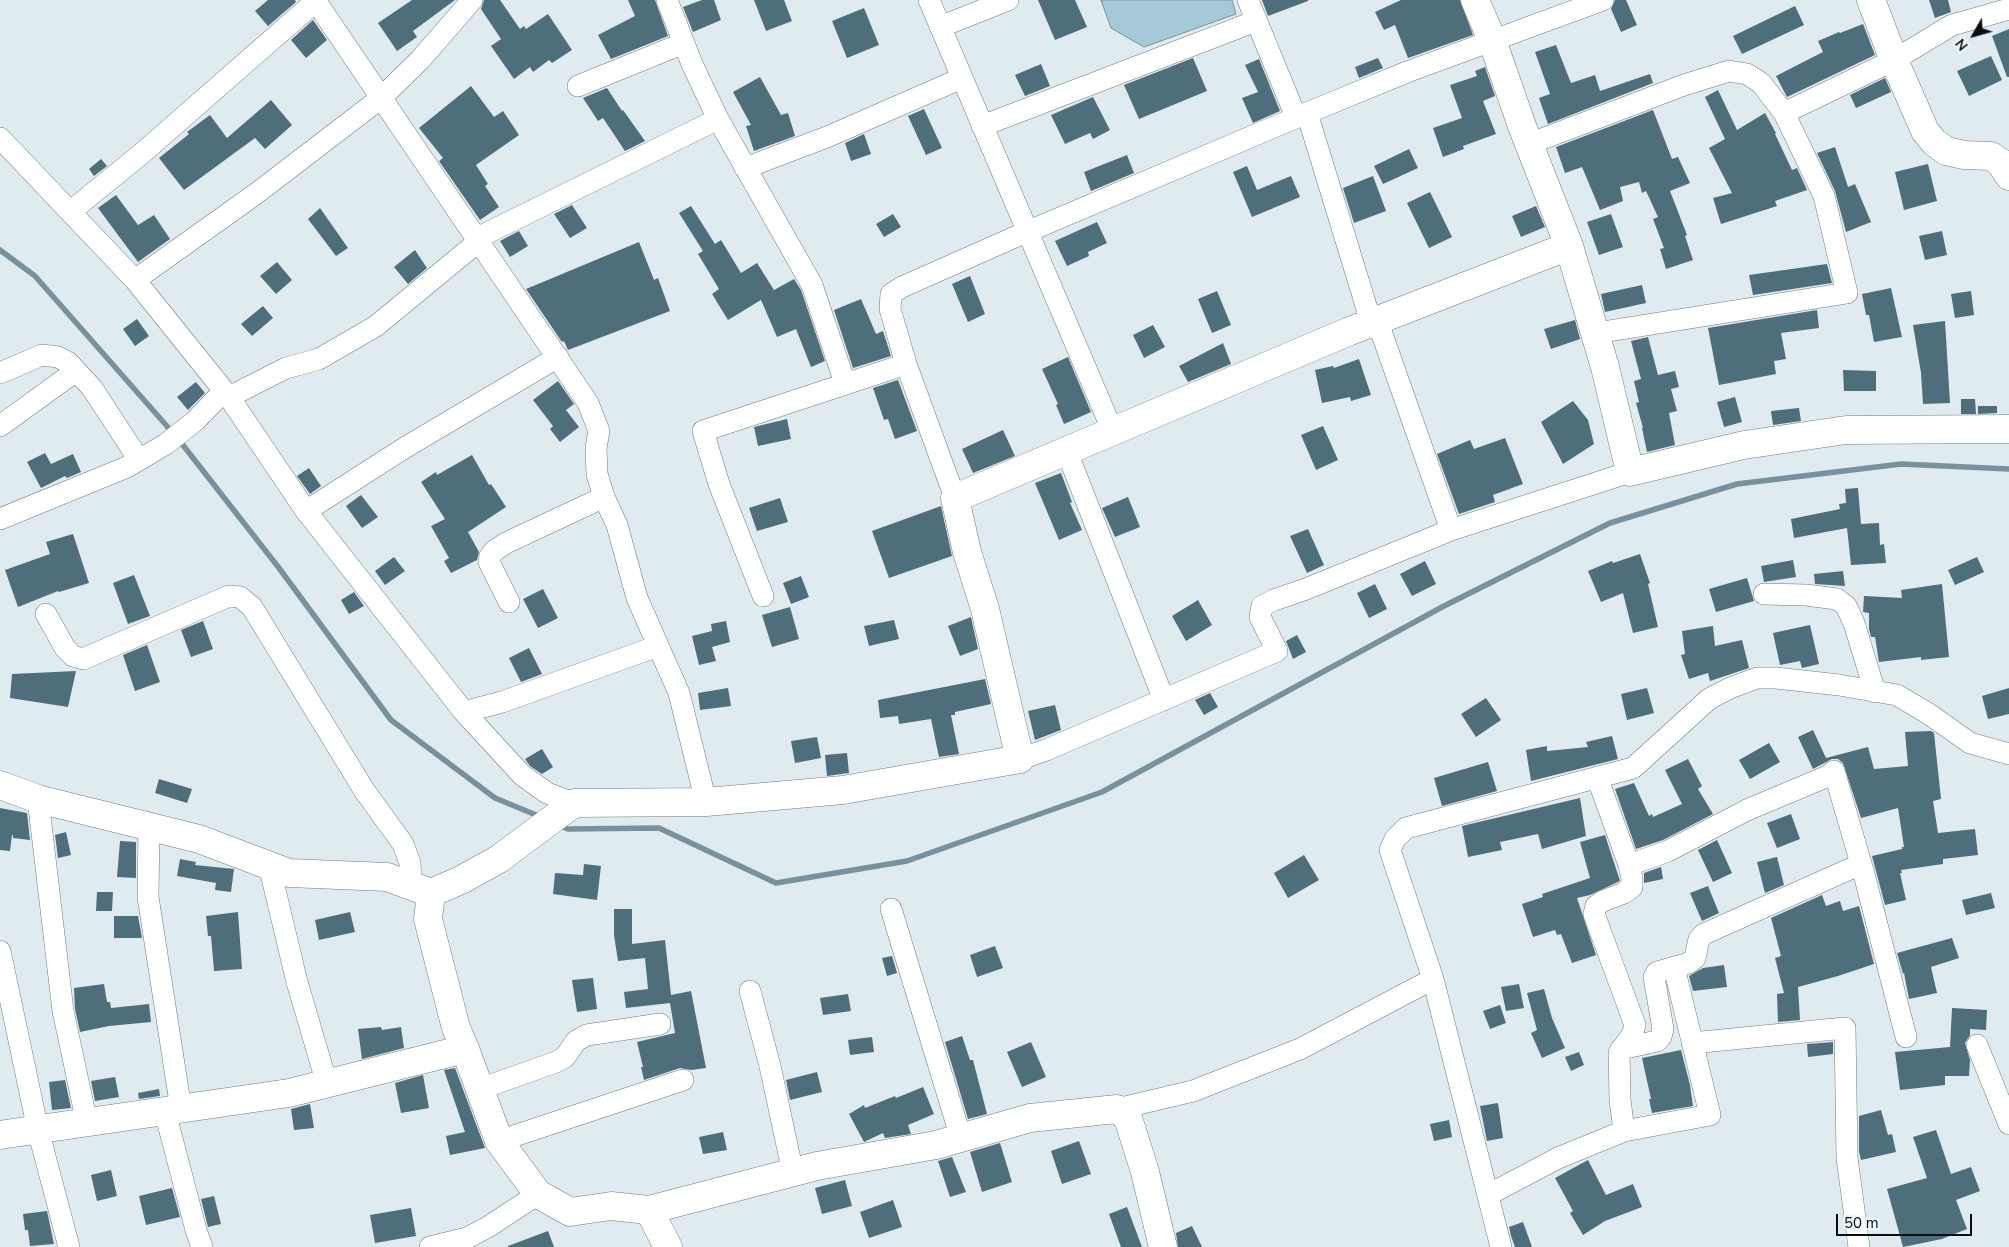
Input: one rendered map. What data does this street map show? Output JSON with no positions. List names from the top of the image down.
{
  "scale_bar": "50 m",
  "north": "bottom left"
}
